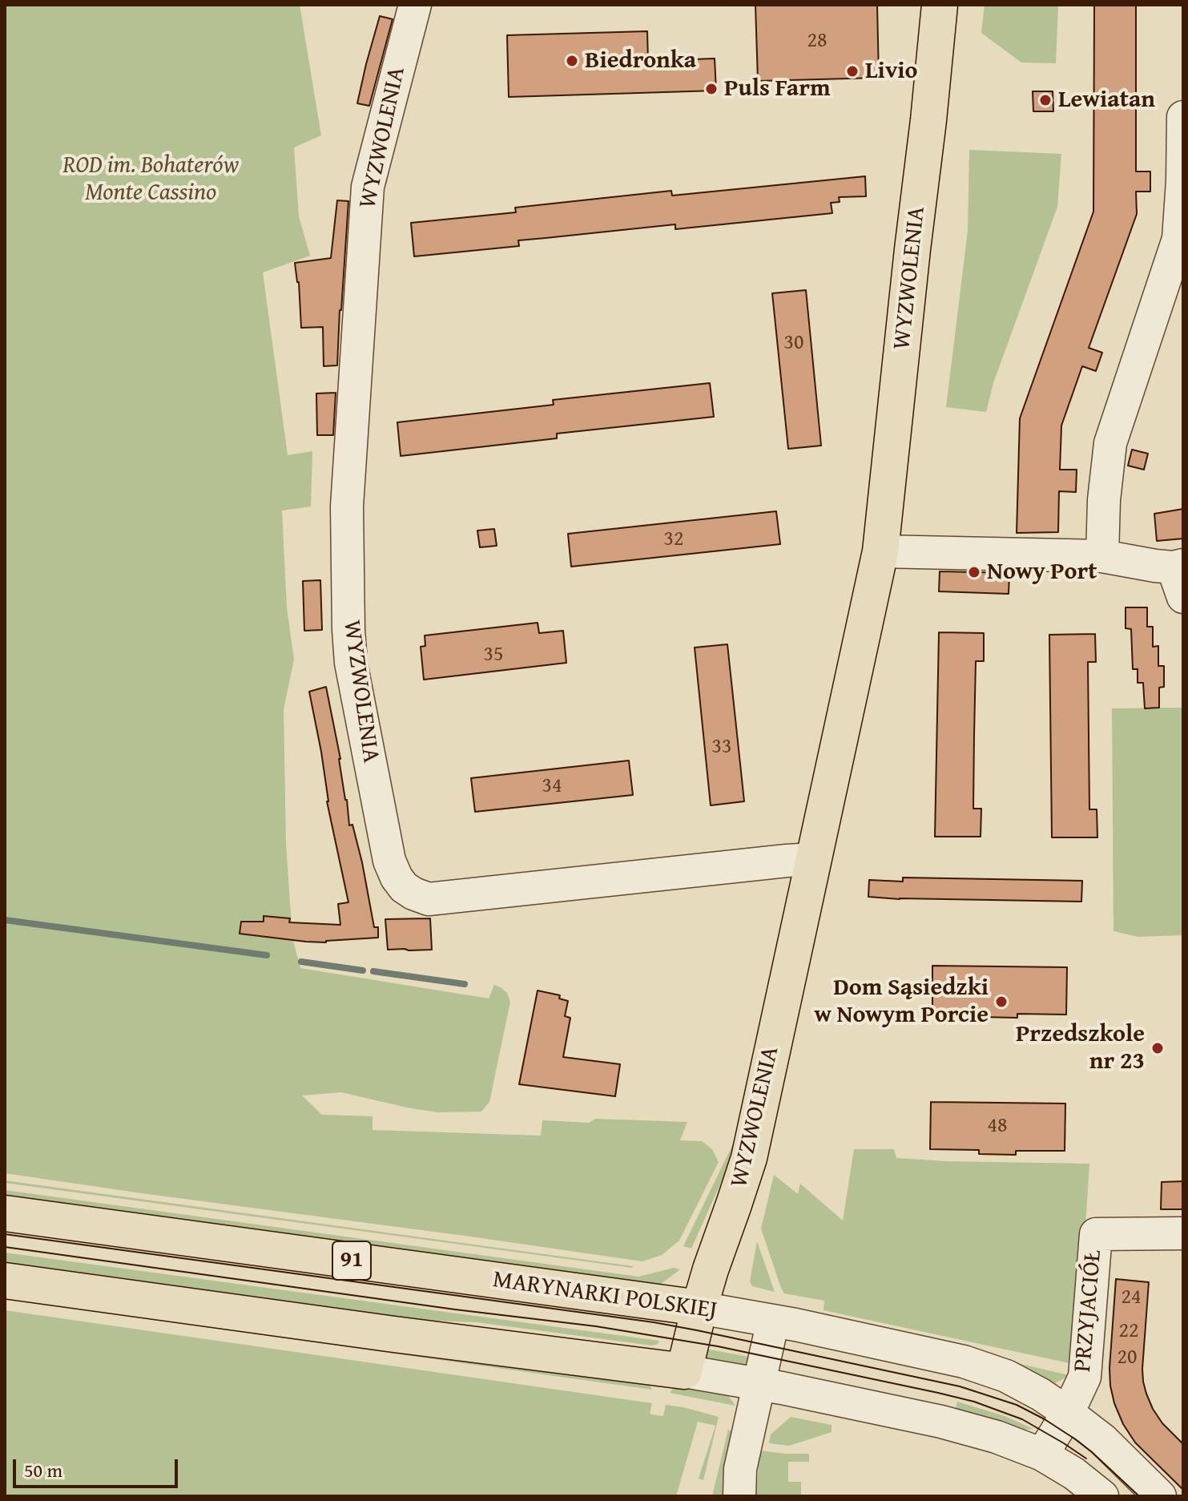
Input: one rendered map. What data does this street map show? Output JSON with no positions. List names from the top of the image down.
{
  "streets": {
    "main road": ["WYZWOLENIA", "91", "MARYNARKI POLSKIEJ"],
    "street": ["PRZYJACIÓŁ"]
  },
  "crossings": [
    ["WYZWOLENIA", "MARYNARKI POLSKIEJ"],
    ["MARYNARKI POLSKIEJ", "PRZYJACIÓŁ"]
  ],
  "parks": ["ROD im. Bohaterów Monte Cassino"],
  "places": [
    "Biedronka",
    "Livio",
    "Puls Farm",
    "Lewiatan",
    "Nowy Port",
    "Dom Sąsiedzki w Nowym Porcie",
    "Przedszkole nr 23"
  ],
  "house_numbers": [
    "28",
    "30",
    "32",
    "35",
    "33",
    "34",
    "48",
    "24",
    "22",
    "20"
  ],
  "scale_bar": "50 m"
}
